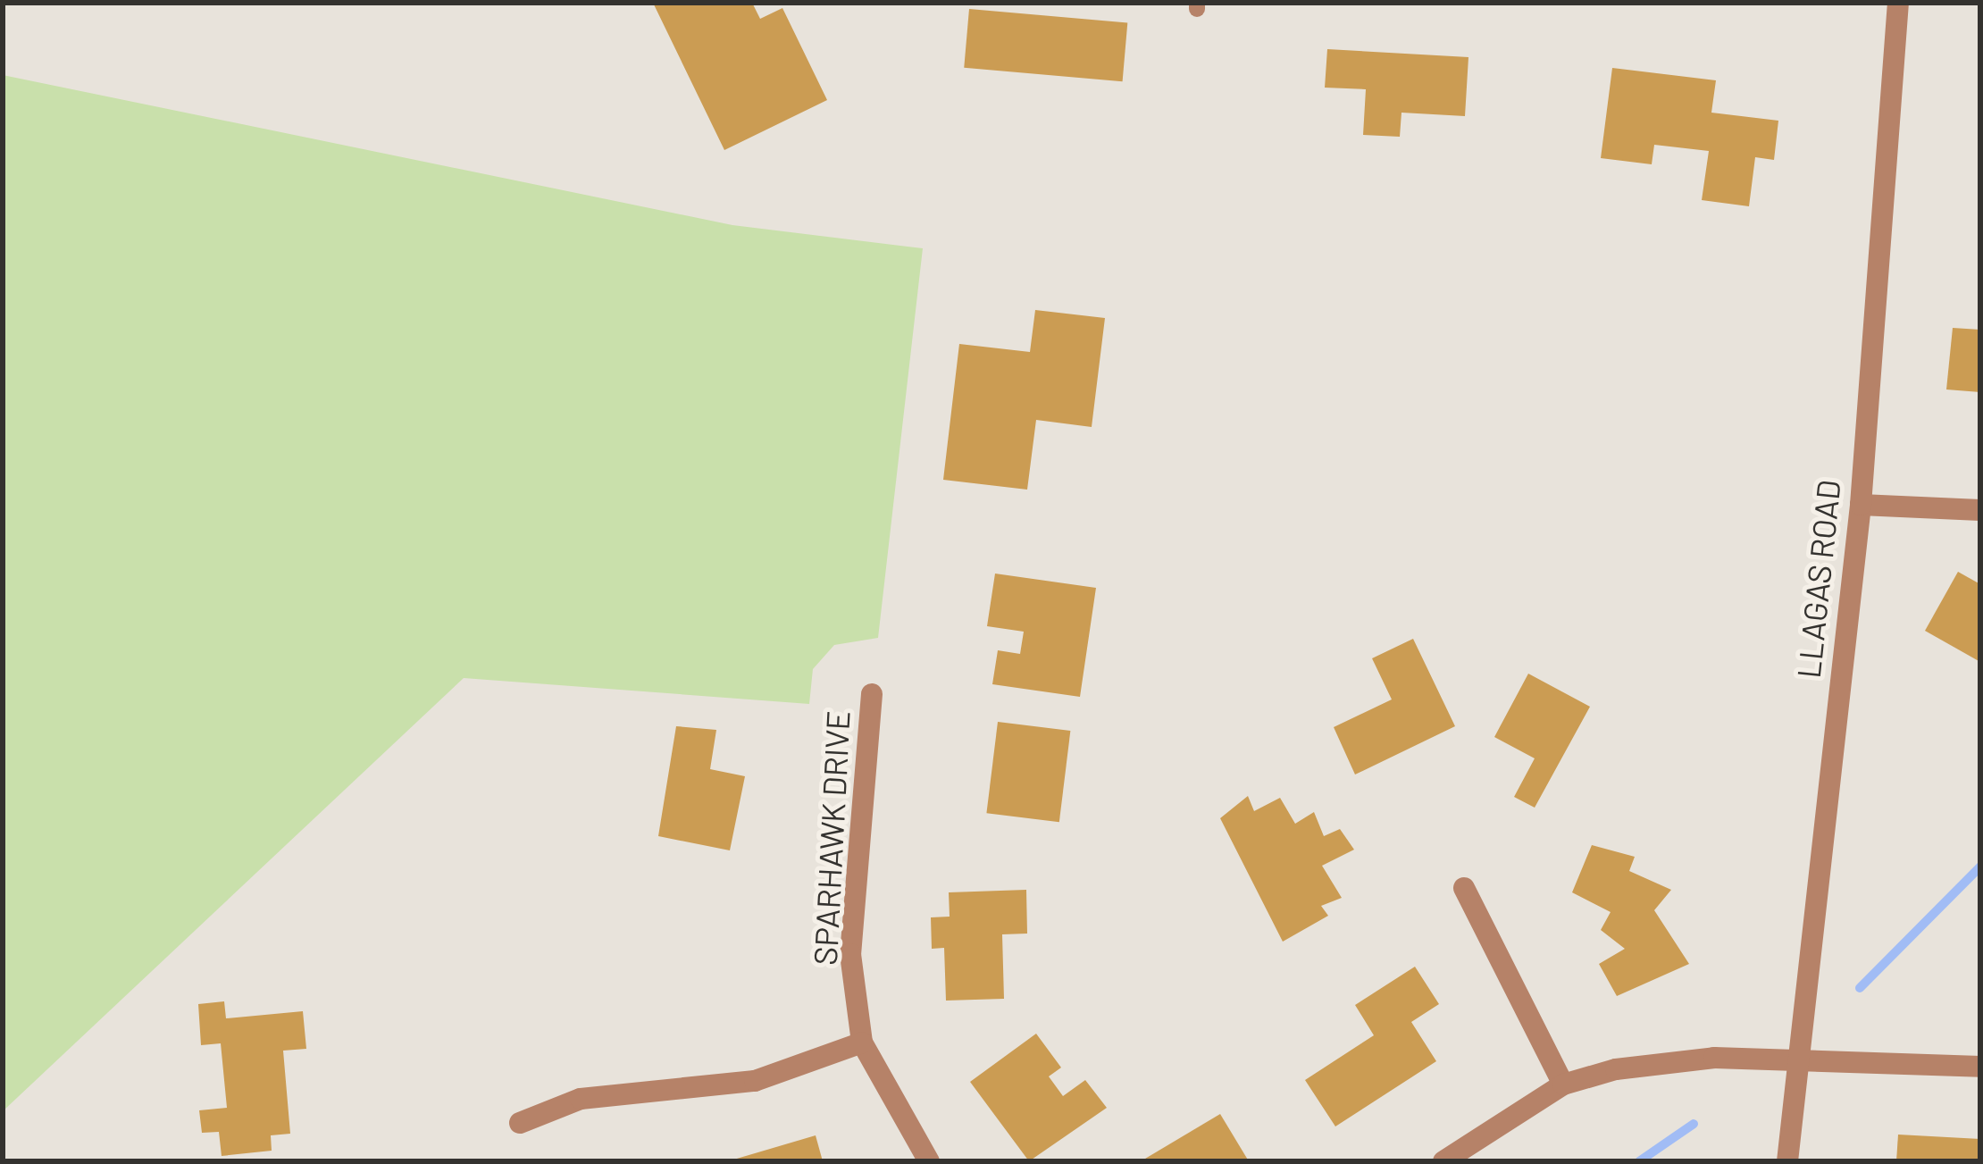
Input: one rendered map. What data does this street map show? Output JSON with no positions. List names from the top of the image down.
{
  "streets": {
    "street": ["LLAGAS ROAD", "SPARHAWK DRIVE"]
  }
}
